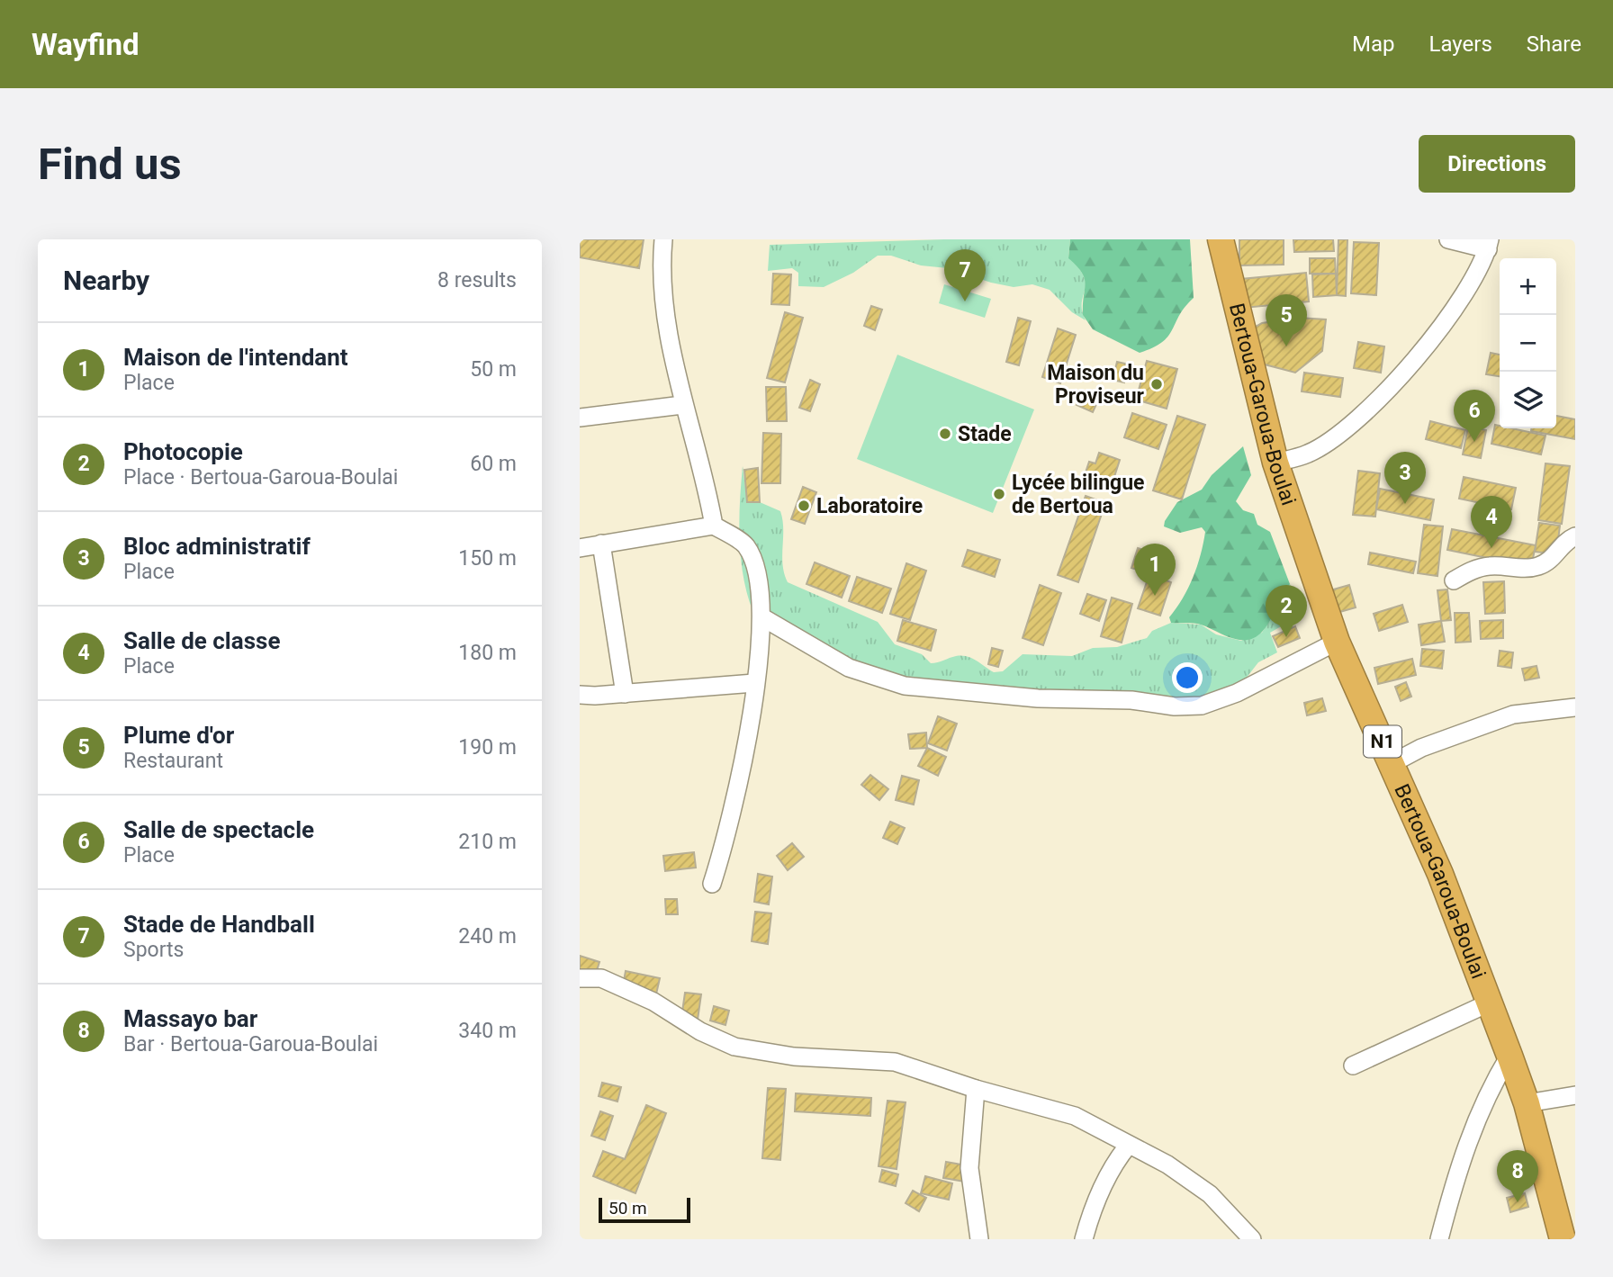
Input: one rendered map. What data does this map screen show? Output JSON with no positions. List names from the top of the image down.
{
  "streets": {
    "highway": ["Bertoua-Garoua-Boulai", "N1"]
  },
  "places": [
    "Maison du Proviseur",
    "Stade",
    "Lycée bilingue de Bertoua",
    "Laboratoire"
  ],
  "scale_bar": "50 m",
  "page": {
    "header": "Wayfind",
    "nav": ["Map", "Layers", "Share"],
    "buttons": "Directions",
    "title": "Find us",
    "heading": ["Nearby", "8 results"],
    "pins": [
      "7",
      "5",
      "6",
      "3",
      "4",
      "1",
      "2",
      "8"
    ],
    "map_buttons": ["+", "−"],
    "list": [
      {
        "mark": "1",
        "name": "Maison de l'intendant",
        "note": "Place",
        "value": "50 m"
      },
      {
        "mark": "2",
        "name": "Photocopie",
        "note": "Place · Bertoua-Garoua-Boulai",
        "value": "60 m"
      },
      {
        "mark": "3",
        "name": "Bloc administratif",
        "note": "Place",
        "value": "150 m"
      },
      {
        "mark": "4",
        "name": "Salle de classe",
        "note": "Place",
        "value": "180 m"
      },
      {
        "mark": "5",
        "name": "Plume d'or",
        "note": "Restaurant",
        "value": "190 m"
      },
      {
        "mark": "6",
        "name": "Salle de spectacle",
        "note": "Place",
        "value": "210 m"
      },
      {
        "mark": "7",
        "name": "Stade de Handball",
        "note": "Sports",
        "value": "240 m"
      },
      {
        "mark": "8",
        "name": "Massayo bar",
        "note": "Bar · Bertoua-Garoua-Boulai",
        "value": "340 m"
      }
    ],
    "scale": "50 m"
  }
}
